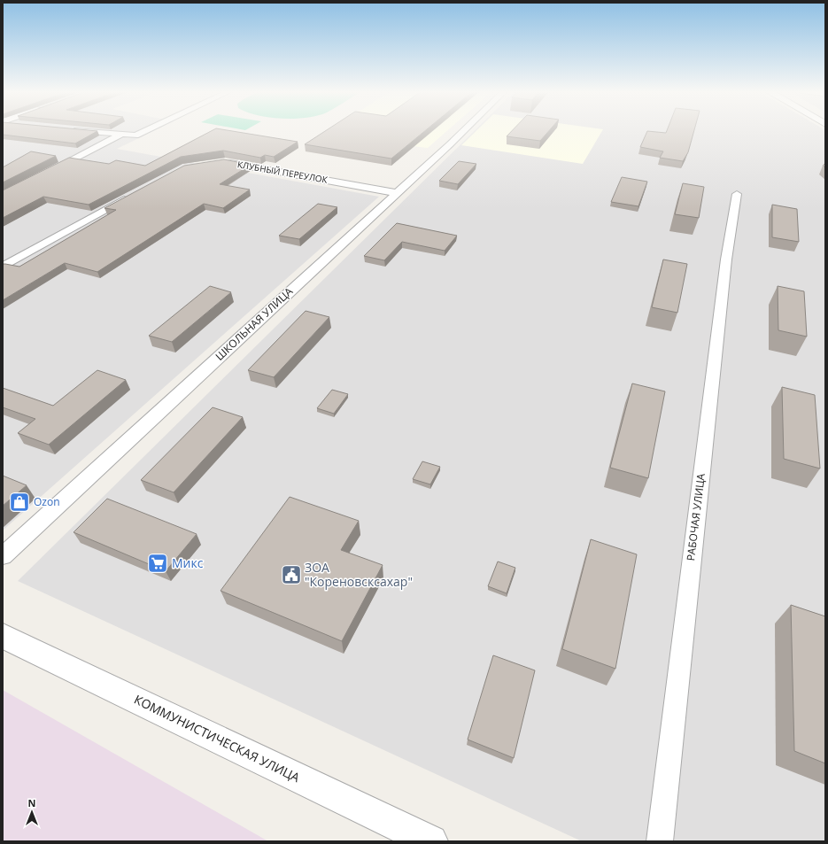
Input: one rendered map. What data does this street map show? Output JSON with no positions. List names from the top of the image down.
{
  "streets": {
    "street": [
      "КЛУБНЫЙ ПЕРЕУЛОК",
      "ШКОЛЬНАЯ УЛИЦА",
      "РАБОЧАЯ УЛИЦА",
      "КОММУНИСТИЧЕСКАЯ УЛИЦА"
    ]
  },
  "crossings": [
    ["КЛУБНЫЙ ПЕРЕУЛОК", "ШКОЛЬНАЯ УЛИЦА"]
  ],
  "places": {
    "shop": ["Ozon"],
    "supermarket": ["Микс"],
    "public building": ["ЗОА \"Кореновсксахар\""]
  },
  "north": "top"
}
